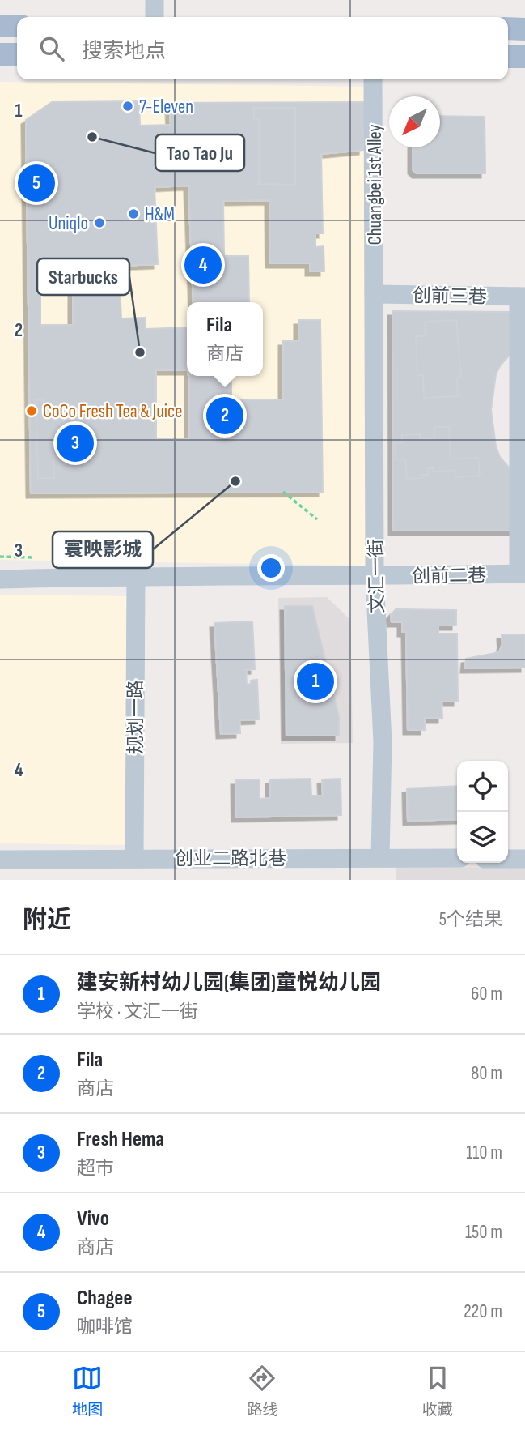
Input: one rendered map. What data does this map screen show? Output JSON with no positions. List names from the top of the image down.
{
  "streets": {
    "street": [
      "Chuangbei 1st Alley",
      "创前三巷",
      "创前二巷",
      "文汇一街",
      "规划一路",
      "创业二路北巷"
    ]
  },
  "crossings": [
    ["Chuangbei 1st Alley", "创前三巷"],
    ["Chuangbei 1st Alley", "文汇一街"],
    ["创前三巷", "文汇一街"],
    ["创前二巷", "文汇一街"],
    ["创前二巷", "规划一路"],
    ["文汇一街", "创业二路北巷"],
    ["规划一路", "创业二路北巷"]
  ],
  "places": [
    "7-Eleven",
    "Tao Tao Ju",
    "H&M",
    "Uniqlo",
    "Starbucks",
    "CoCo Fresh Tea & Juice",
    "寰映影城"
  ],
  "north": "bottom left",
  "page": {
    "search": "搜索地点",
    "pins": [
      "5",
      "4",
      "2",
      "3",
      "1"
    ],
    "popup": ["Fila", "商店"],
    "heading": ["附近", "5个结果"],
    "list": [
      {
        "mark": "1",
        "name": "建安新村幼儿园(集团)童悦幼儿园",
        "note": "学校 · 文汇一街",
        "value": "60 m"
      },
      {
        "mark": "2",
        "name": "Fila",
        "note": "商店",
        "value": "80 m"
      },
      {
        "mark": "3",
        "name": "Fresh Hema",
        "note": "超市",
        "value": "110 m"
      },
      {
        "mark": "4",
        "name": "Vivo",
        "note": "商店",
        "value": "150 m"
      },
      {
        "mark": "5",
        "name": "Chagee",
        "note": "咖啡馆",
        "value": "220 m"
      }
    ],
    "nav": ["地图", "路线", "收藏"]
  },
  "grid": {
    "rows": [
      "1",
      "2",
      "3",
      "4"
    ]
  }
}
